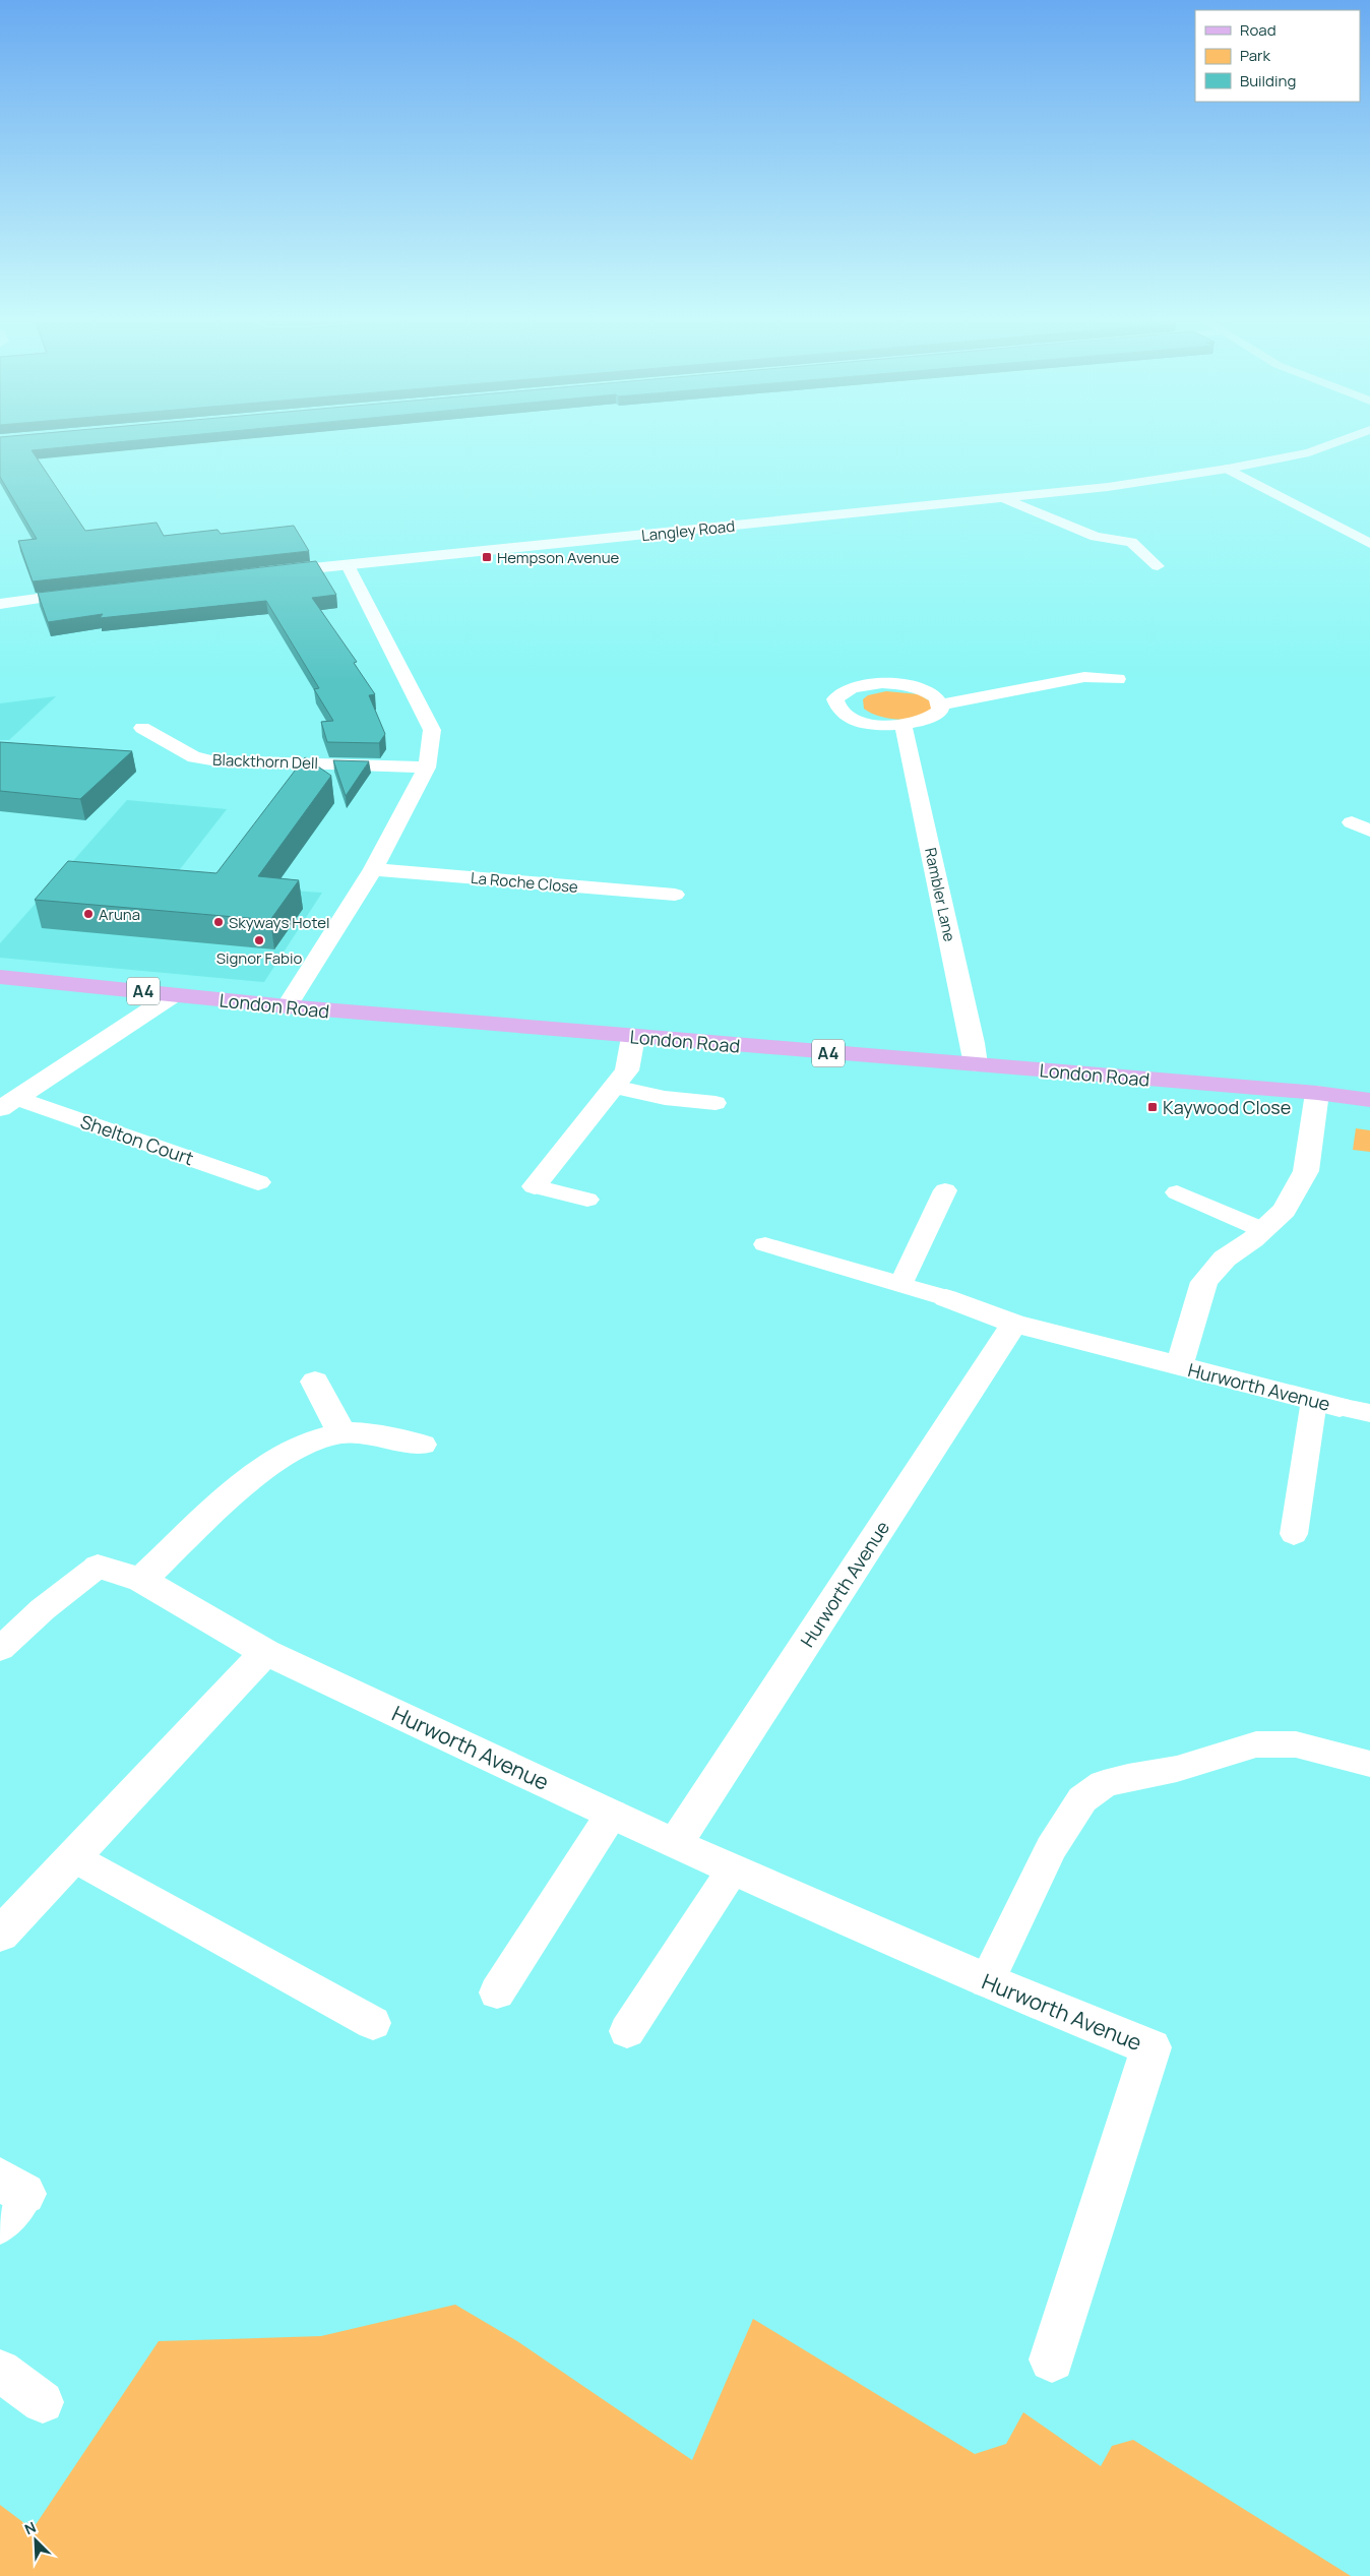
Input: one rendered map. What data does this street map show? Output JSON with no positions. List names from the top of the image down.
{
  "streets": {
    "main road": ["A4", "London Road"],
    "street": [
      "Langley Road",
      "Blackthorn Dell",
      "La Roche Close",
      "Rambler Lane",
      "Shelton Court",
      "Hurworth Avenue"
    ]
  },
  "crossings": [
    ["Rambler Lane", "London Road"],
    ["London Road", "Hurworth Avenue"]
  ],
  "places": {
    "transit": ["Hempson Avenue", "Kaywood Close"],
    "other": ["Aruna", "Skyways Hotel", "Signor Fabio"]
  },
  "legend": ["Road", "Park", "Building"],
  "north": "top left"
}
